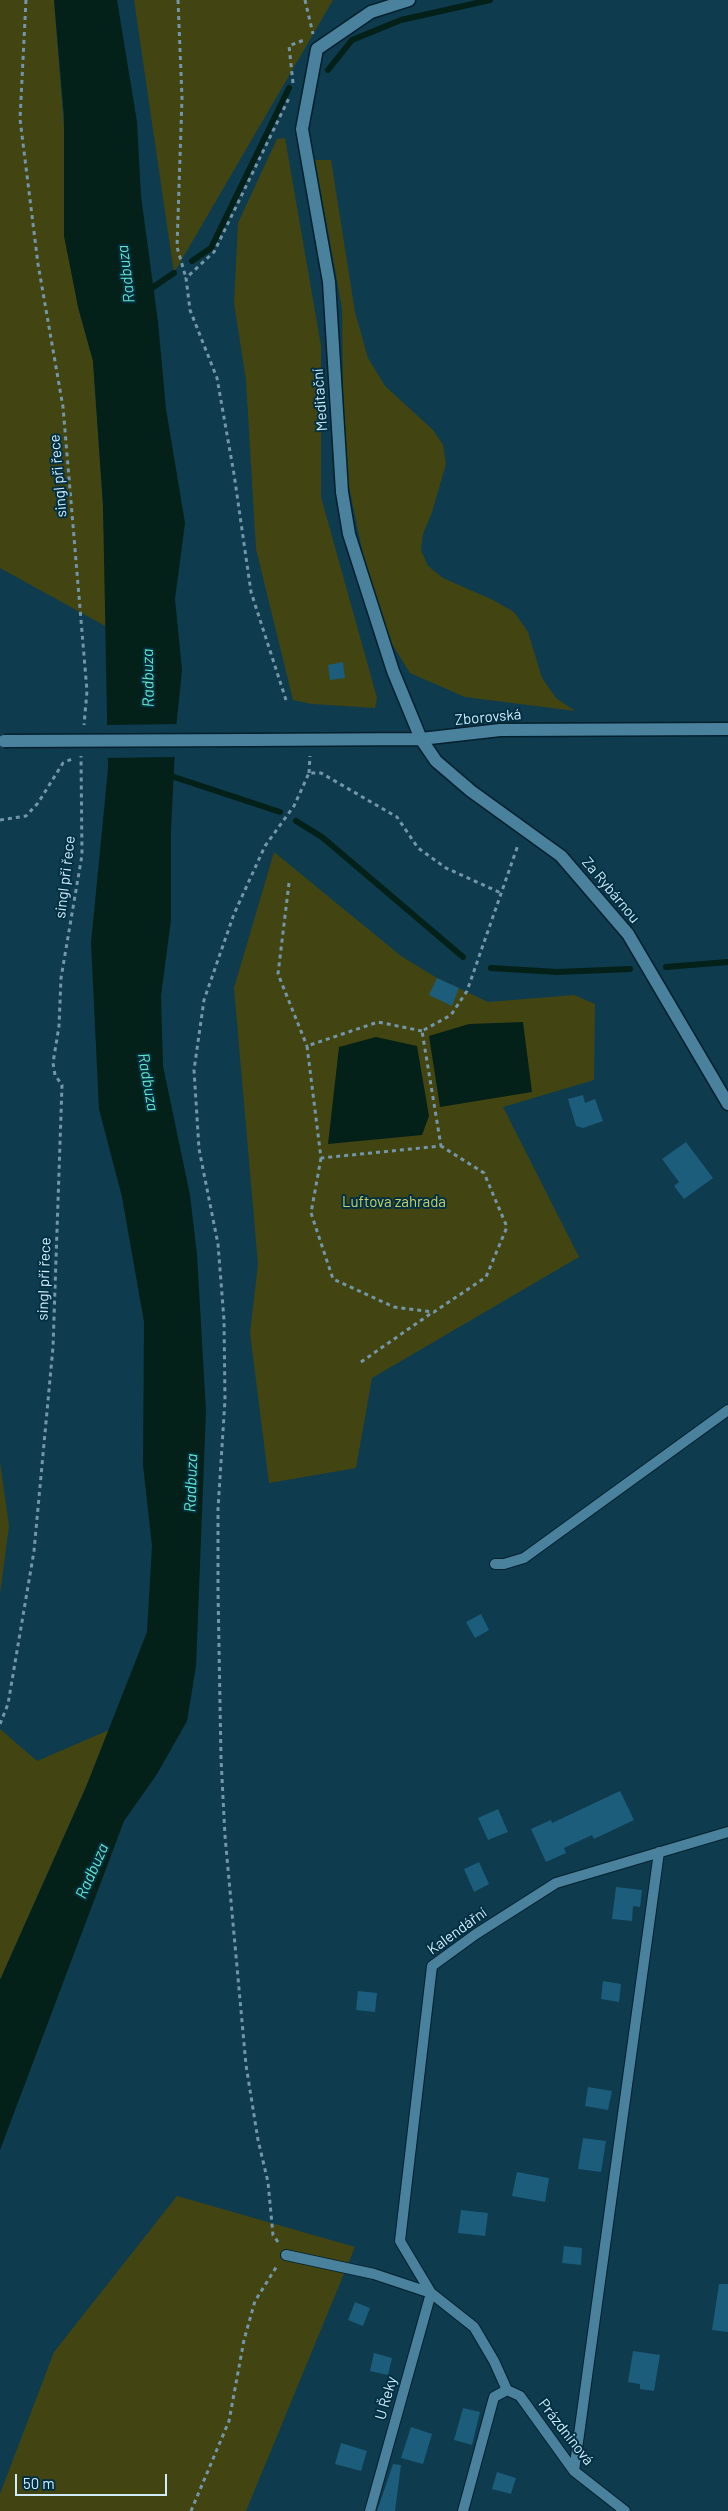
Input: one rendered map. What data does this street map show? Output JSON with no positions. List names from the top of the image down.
{
  "streets": {
    "street": ["Meditační", "Zborovská", "Za Rybárnou"],
    "lane": ["Kalendářní", "U Řeky", "Prázdninová"],
    "path": ["singl při řece"]
  },
  "crossings": [
    ["Meditační", "Zborovská"],
    ["Meditační", "Za Rybárnou"],
    ["Zborovská", "Za Rybárnou"],
    ["Kalendářní", "U Řeky"],
    ["Kalendářní", "Prázdninová"],
    ["U Řeky", "Prázdninová"]
  ],
  "water": ["Radbuza"],
  "parks": ["Luftova zahrada"],
  "scale_bar": "50 m"
}
